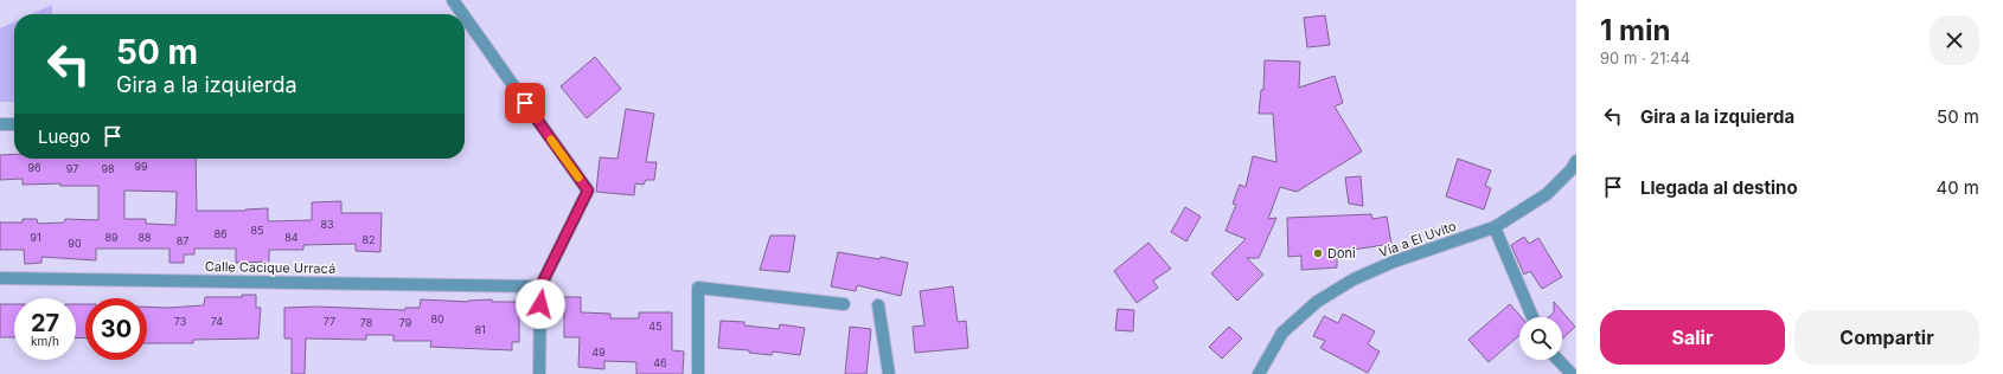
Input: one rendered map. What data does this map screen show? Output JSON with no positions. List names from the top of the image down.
{
  "streets": {
    "street": ["Vía a El Uvito", "Calle Cacique Urracá"]
  },
  "places": ["Doni"],
  "house_numbers": [
    "99",
    "96",
    "97",
    "98",
    "83",
    "85",
    "86",
    "91",
    "89",
    "88",
    "84",
    "82",
    "87",
    "90",
    "80",
    "73",
    "74",
    "77",
    "78",
    "79",
    "45",
    "81",
    "49",
    "46"
  ],
  "page": {
    "heading": ["1 min", "90 m · 21:44"],
    "turn": ["50 m", "Gira a la izquierda"],
    "list": [
      {
        "name": "Gira a la izquierda",
        "value": "50 m"
      },
      {
        "name": "Llegada al destino",
        "value": "40 m"
      }
    ],
    "then": "Luego",
    "speed": "27 km/h",
    "limit": "30",
    "buttons": ["Salir", "Compartir"]
  }
}
